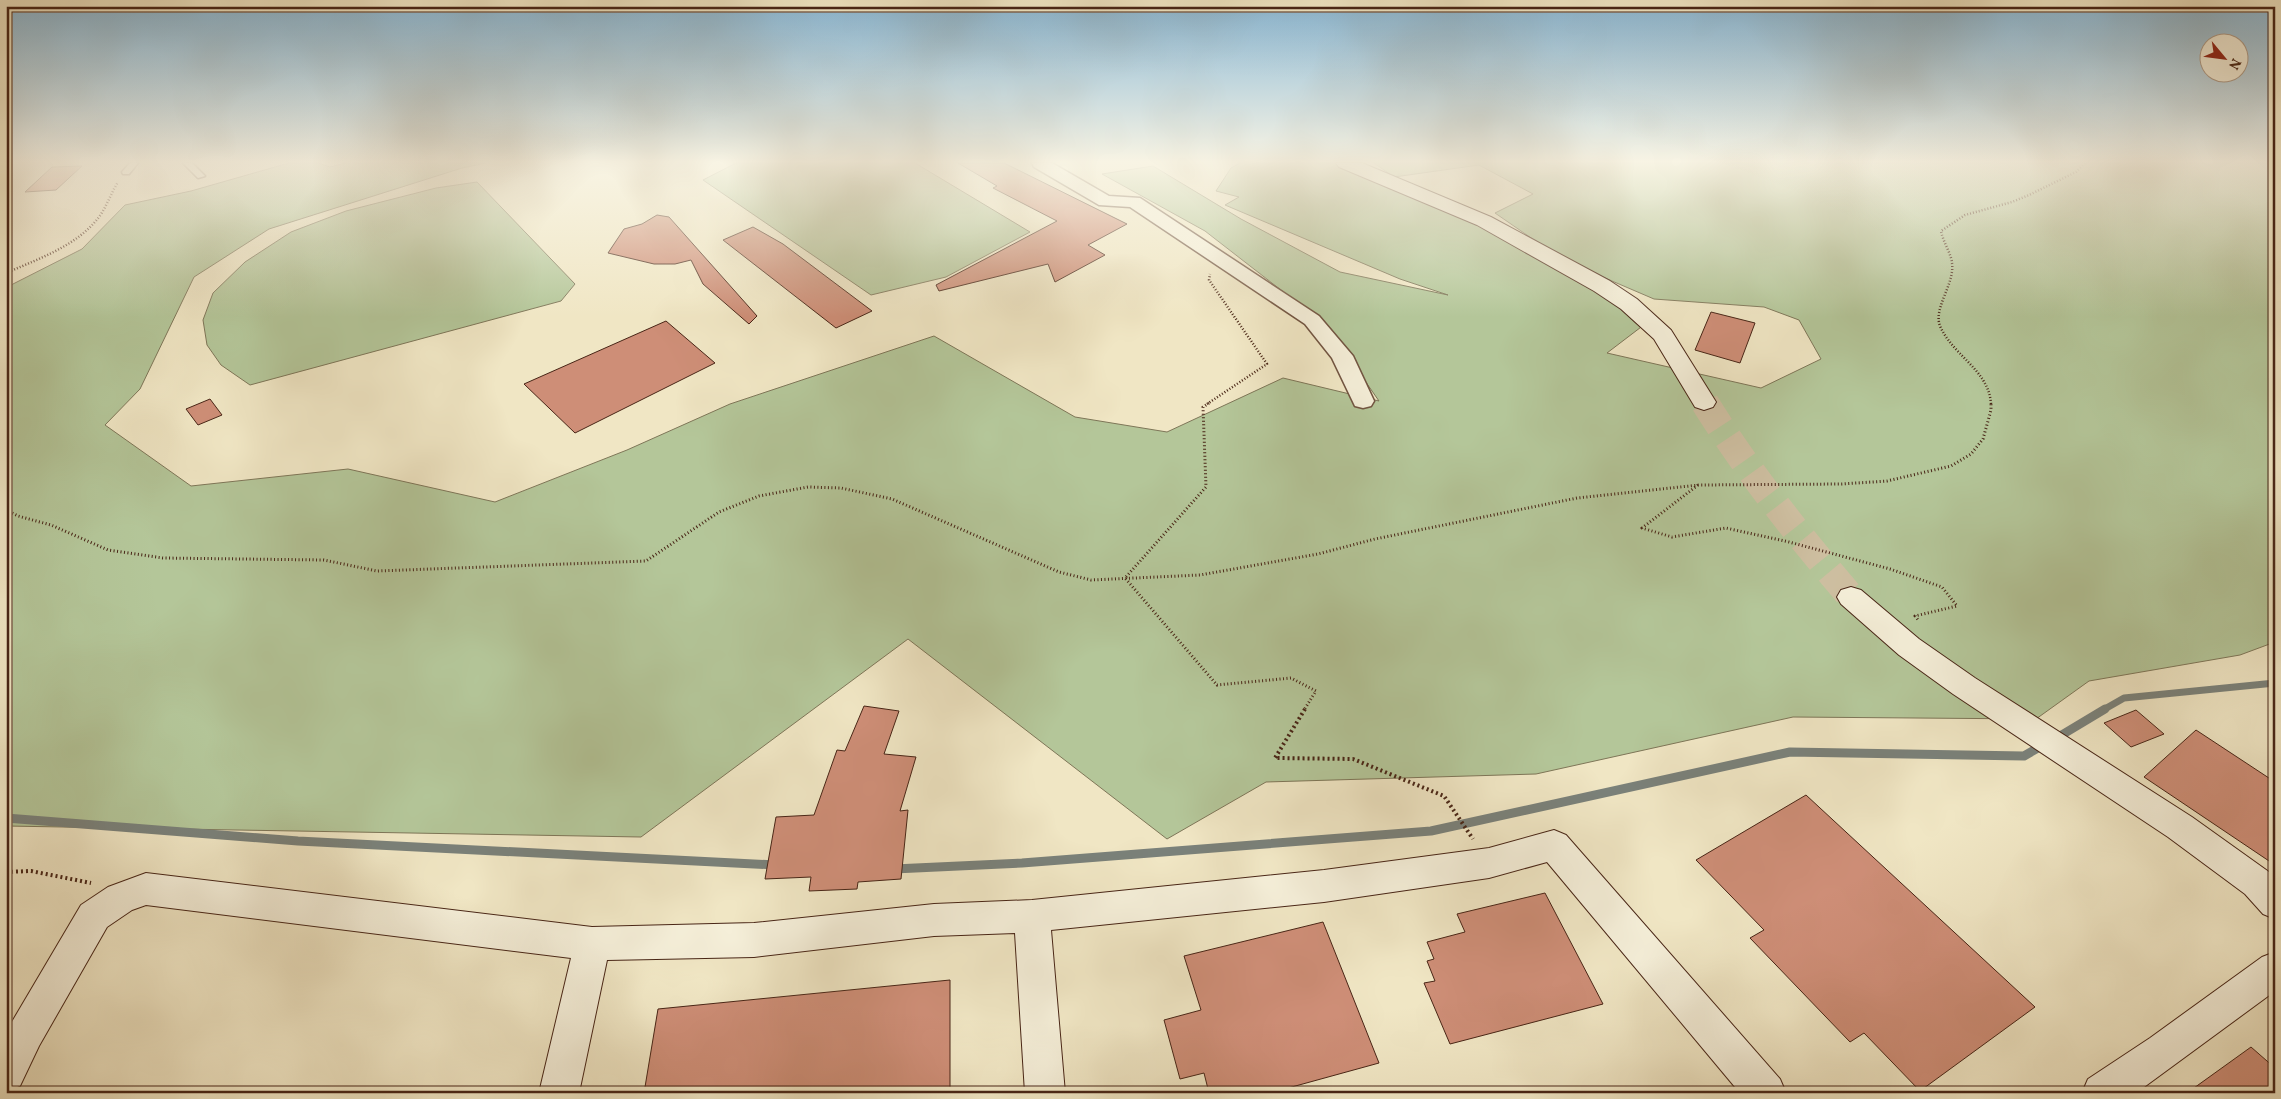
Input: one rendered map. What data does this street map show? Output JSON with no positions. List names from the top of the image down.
{
  "north": "bottom right"
}
